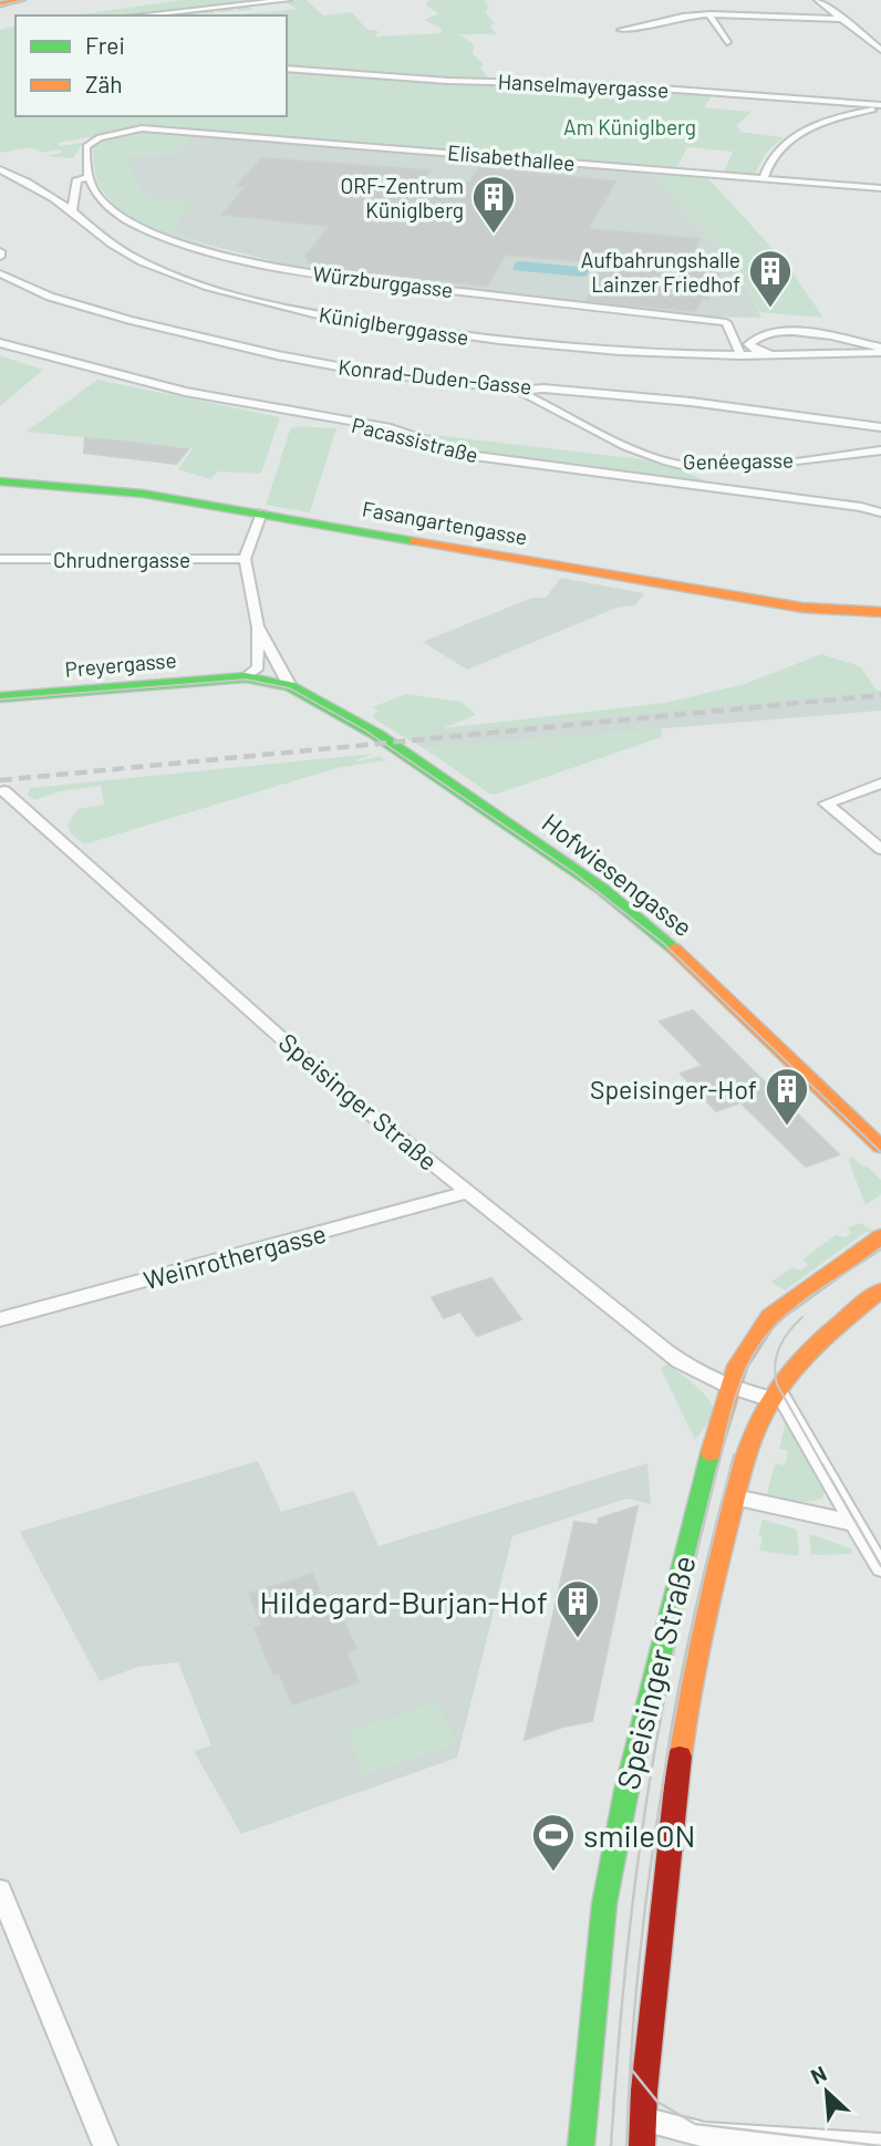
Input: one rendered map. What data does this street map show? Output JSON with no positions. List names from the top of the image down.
{
  "streets": {
    "main road": [
      "Fasangartengasse",
      "Preyergasse",
      "Hofwiesengasse",
      "Speisinger Straße"
    ],
    "street": [
      "Hanselmayergasse",
      "Elisabethallee",
      "Würzburggasse",
      "Küniglberggasse",
      "Konrad-Duden-Gasse",
      "Pacassistraße",
      "Genéegasse",
      "Chrudnergasse",
      "Weinrothergasse"
    ]
  },
  "crossings": [
    ["Elisabethallee", "Würzburggasse"],
    ["Würzburggasse", "Küniglberggasse"],
    ["Konrad-Duden-Gasse", "Genéegasse"],
    ["Preyergasse", "Hofwiesengasse"],
    ["Speisinger Straße", "Weinrothergasse"]
  ],
  "parks": ["Am Küniglberg"],
  "places": {
    "building": [
      "ORF-Zentrum Küniglberg",
      "Aufbahrungshalle Lainzer Friedhof",
      "Speisinger-Hof",
      "Hildegard-Burjan-Hof"
    ],
    "sports": ["smileON"]
  },
  "legend": ["Frei", "Zäh"],
  "north": "top left"
}
